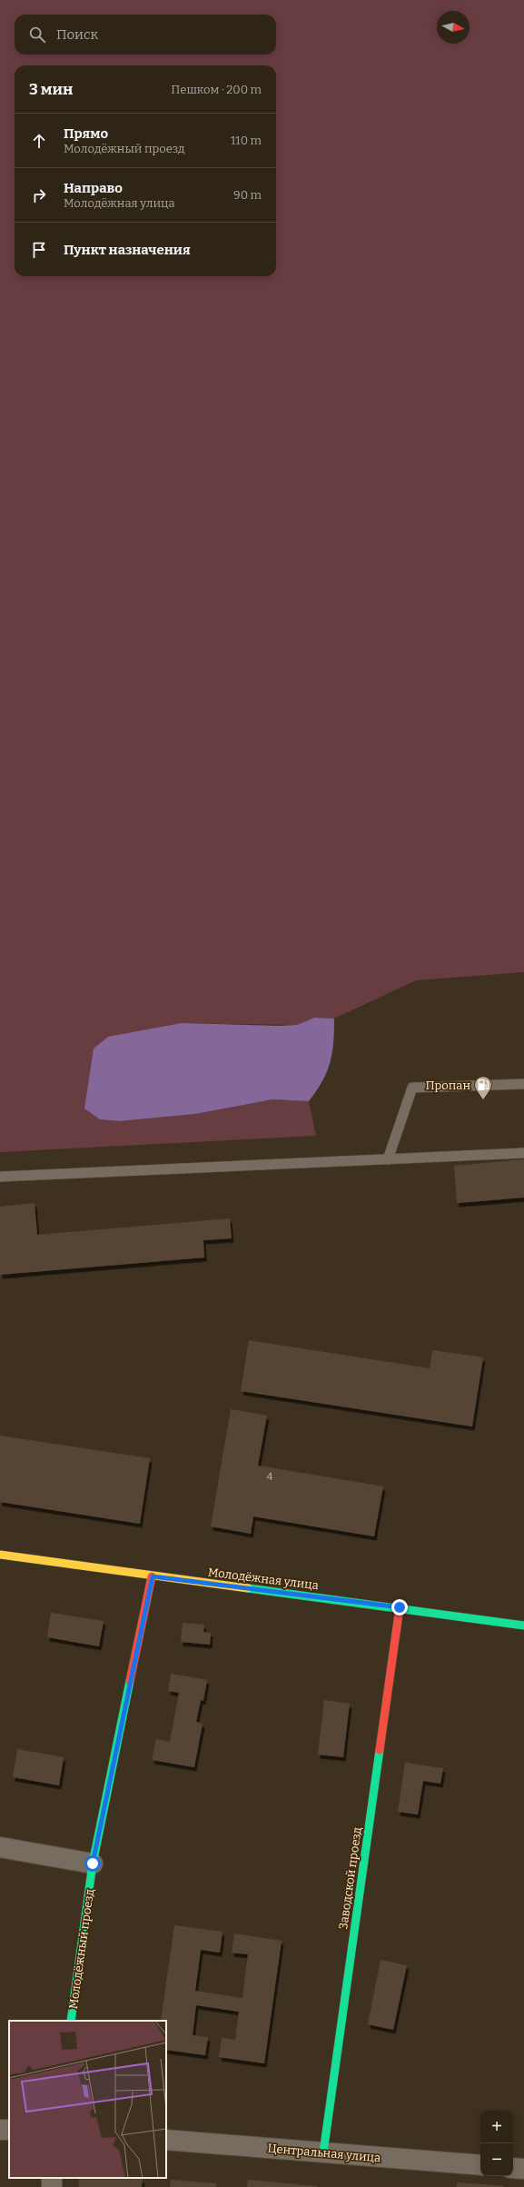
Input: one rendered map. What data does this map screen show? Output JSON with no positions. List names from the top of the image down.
{
  "streets": {
    "street": [
      "Молодёжная улица",
      "Заводской проезд",
      "Молодёжный проезд",
      "Центральная улица"
    ]
  },
  "crossings": [
    ["Молодёжная улица", "Заводской проезд"],
    ["Молодёжная улица", "Молодёжный проезд"],
    ["Заводской проезд", "Центральная улица"]
  ],
  "places": {
    "fuel station": ["Пропан"]
  },
  "house_numbers": ["4"],
  "north": "right",
  "page": {
    "search": "Поиск",
    "heading": ["3 мин", "Пешком · 200 m"],
    "list": [
      ["Прямо", "Молодёжный проезд", "110 m"],
      ["Направо", "Молодёжная улица", "90 m"],
      "Пункт назначения"
    ],
    "map_buttons": ["+", "−"]
  }
}
